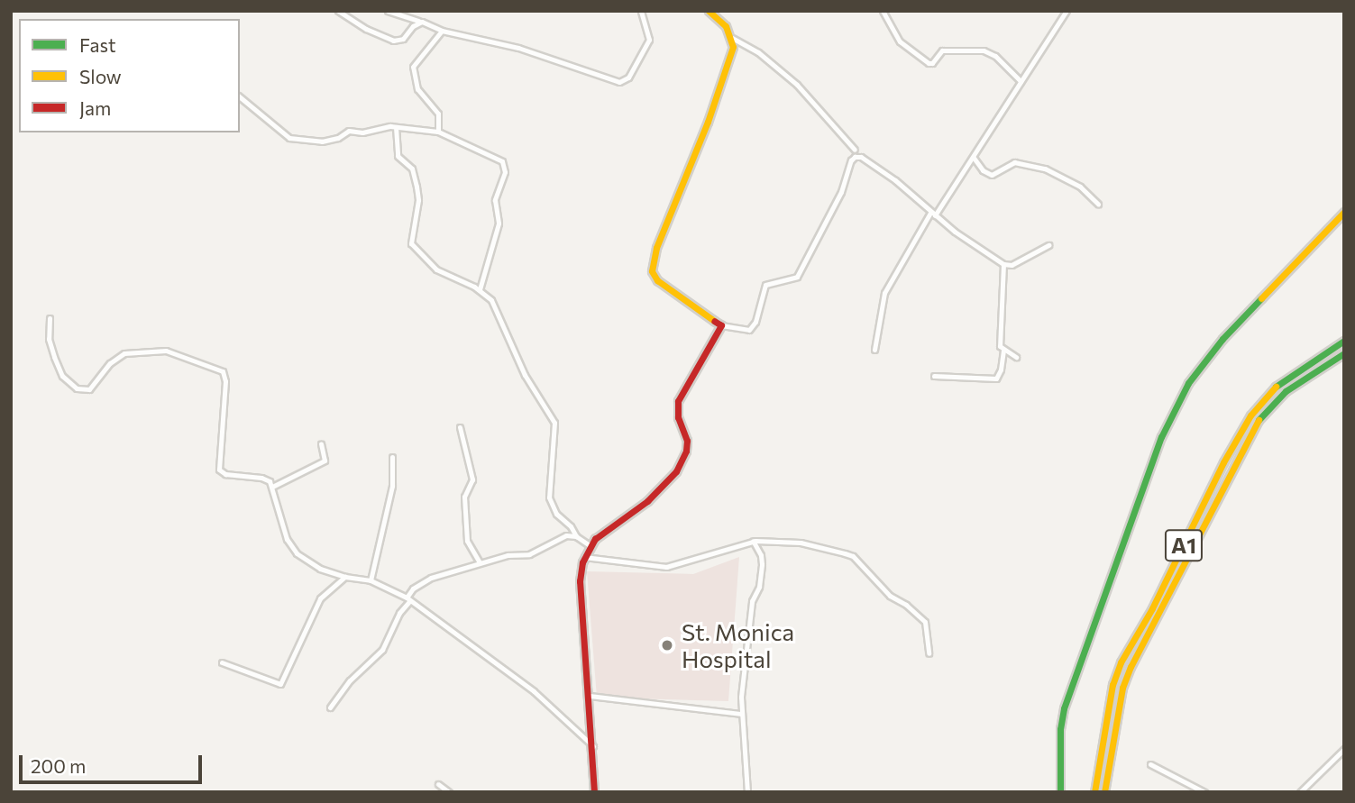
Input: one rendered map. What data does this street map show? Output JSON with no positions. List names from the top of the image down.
{
  "streets": {
    "main road": ["A1"]
  },
  "places": ["St. Monica Hospital"],
  "legend": ["Fast", "Slow", "Jam"],
  "scale_bar": "200 m"
}
